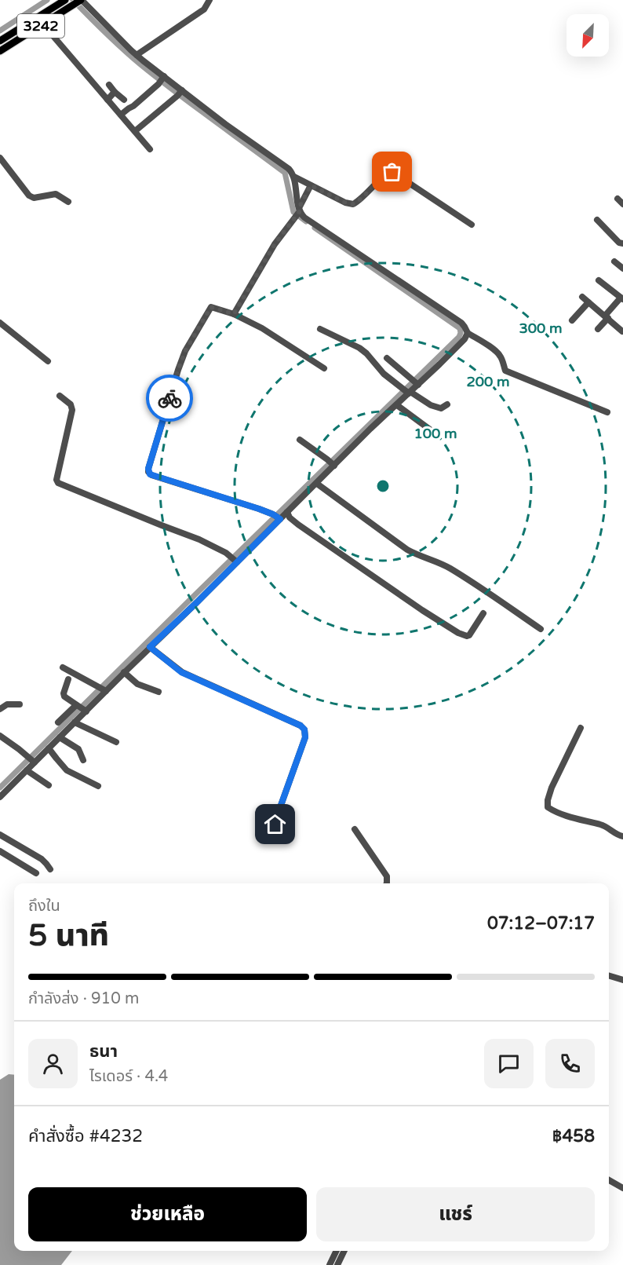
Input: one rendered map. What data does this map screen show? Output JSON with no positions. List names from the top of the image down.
{
  "streets": {
    "main road": ["3242"]
  },
  "north": "bottom left",
  "page": {
    "heading": ["5 นาที", "ถึงใน", "07:12–07:17"],
    "panel": [
      "ธนา",
      "ไรเดอร์ · 4.4",
      "คำสั่งซื้อ #4232",
      "฿458"
    ],
    "bar": "กำลังส่ง · 910 m",
    "buttons": ["ช่วยเหลือ", "แชร์"]
  },
  "rings": ["300 m", "200 m", "100 m"]
}
